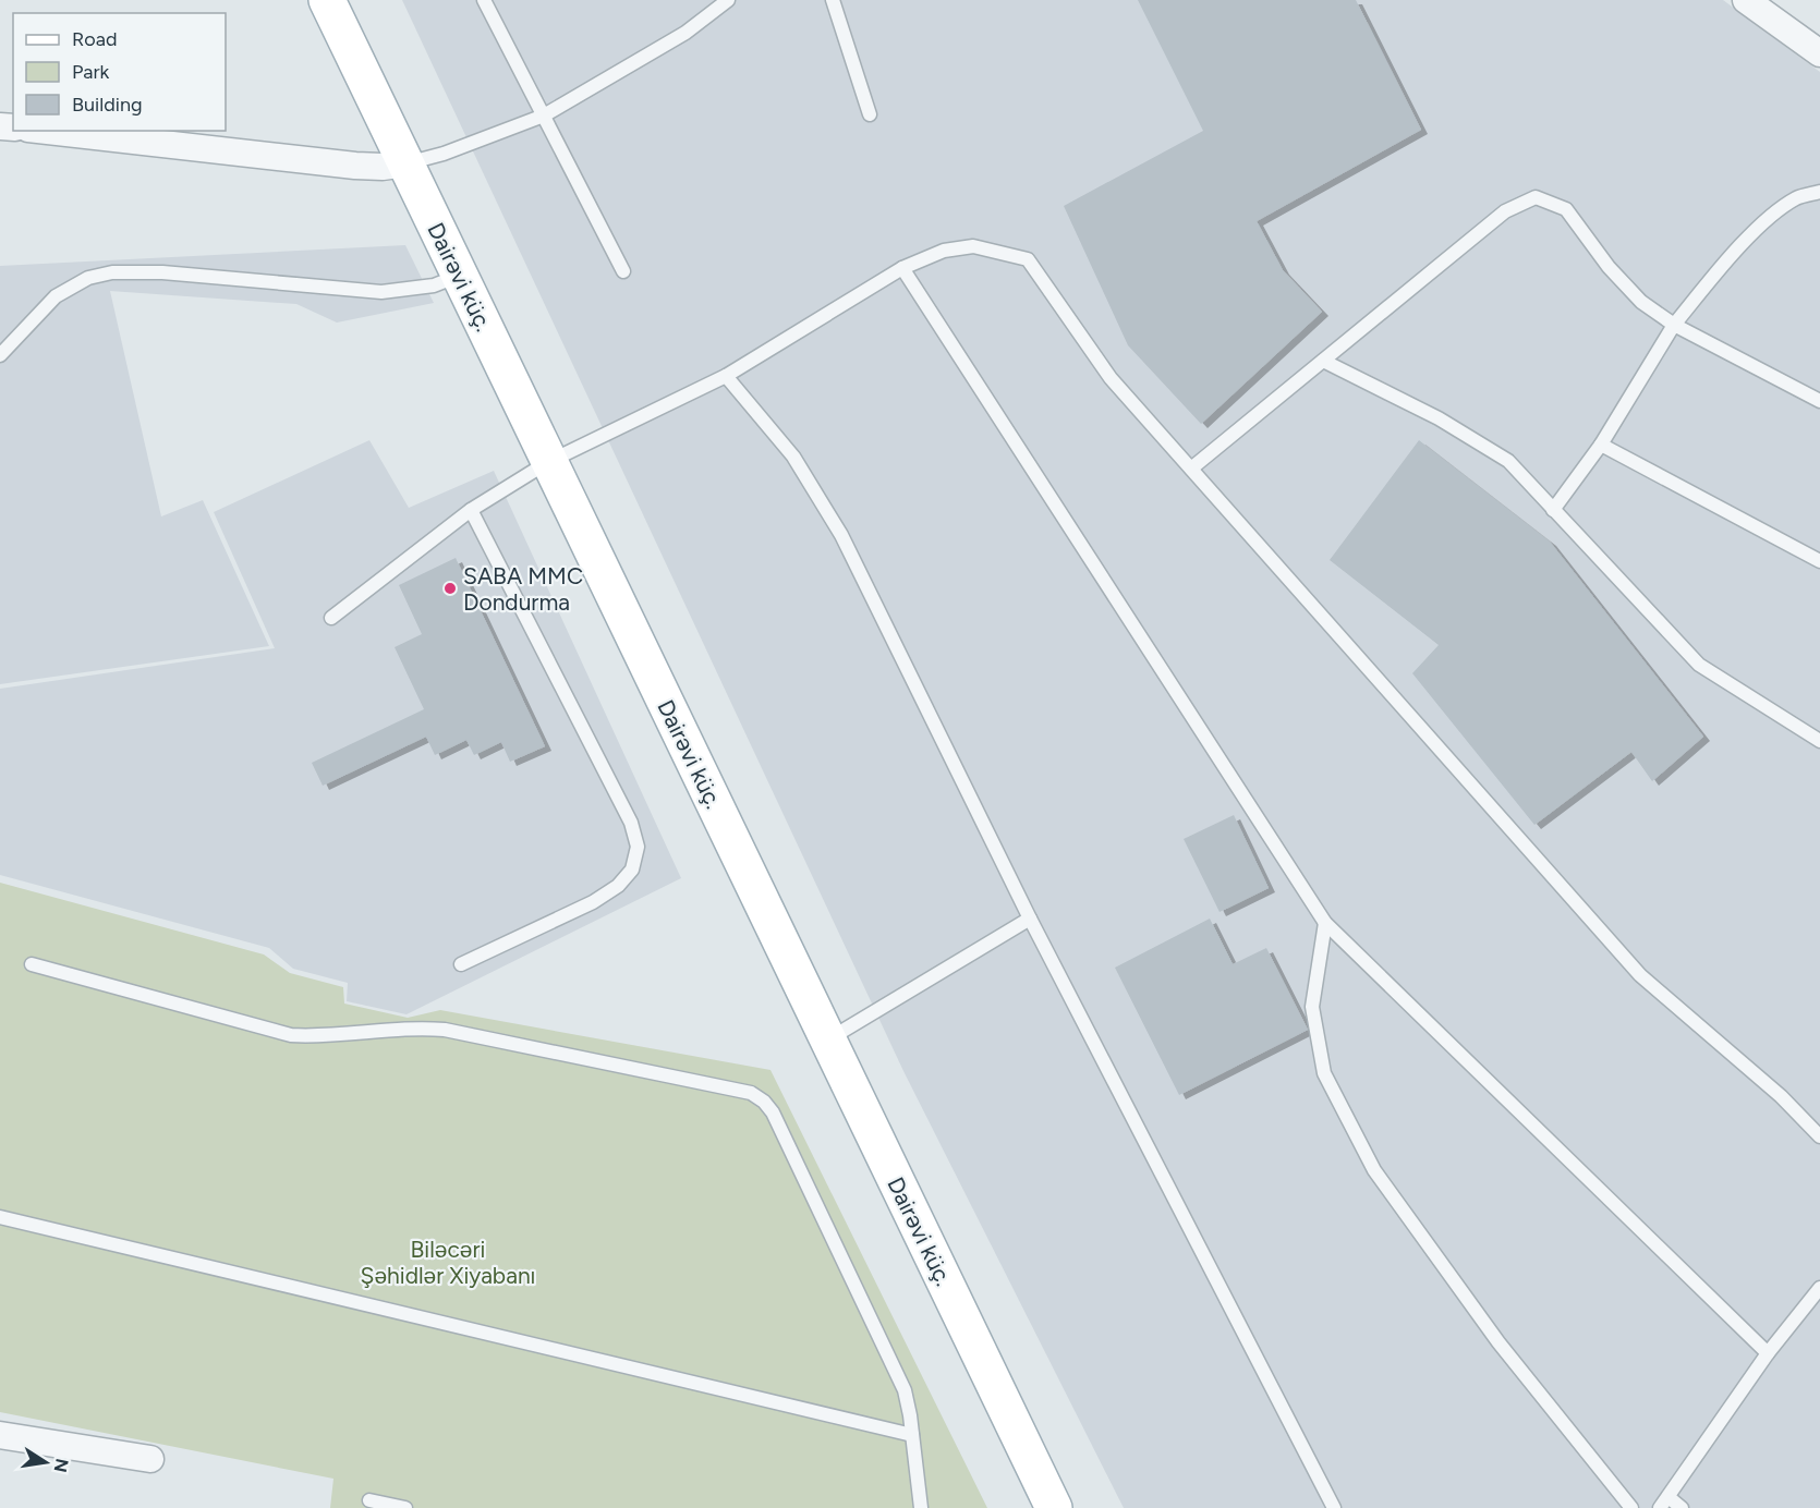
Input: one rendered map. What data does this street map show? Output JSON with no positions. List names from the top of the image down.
{
  "streets": {
    "main road": ["Dairəvi küç."]
  },
  "parks": ["Biləcəri Şəhidlər Xiyabanı"],
  "places": ["SABA MMC Dondurma"],
  "legend": ["Road", "Park", "Building"],
  "north": "right"
}
